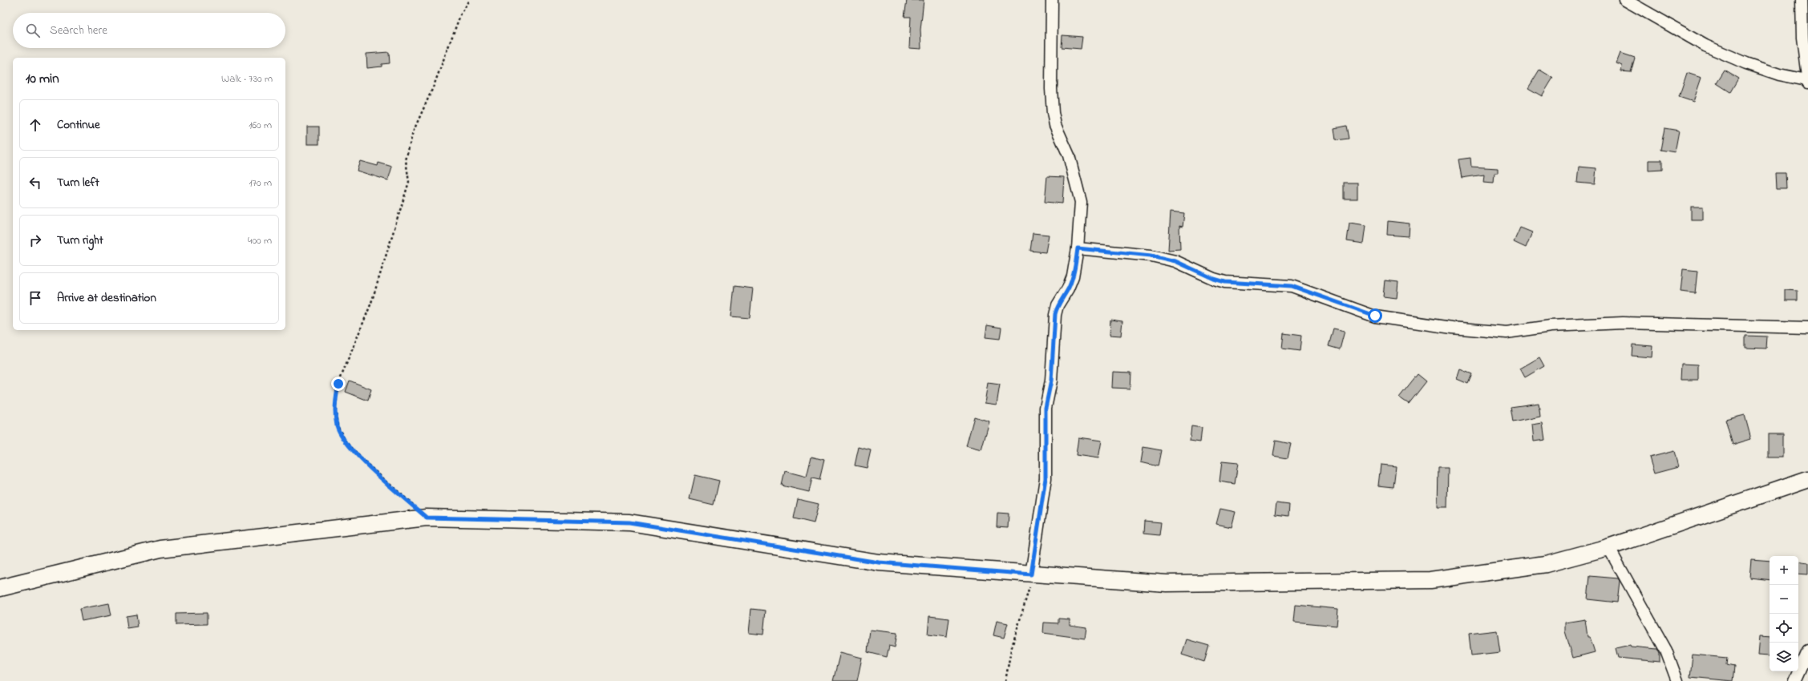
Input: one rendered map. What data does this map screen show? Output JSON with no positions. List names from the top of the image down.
{
  "page": {
    "search": "Search here",
    "heading": ["10 min", "Walk · 730 m"],
    "list": [
      ["Continue", "160 m"],
      ["Turn left", "170 m"],
      ["Turn right", "400 m"],
      "Arrive at destination"
    ],
    "map_buttons": ["+", "−"]
  }
}
